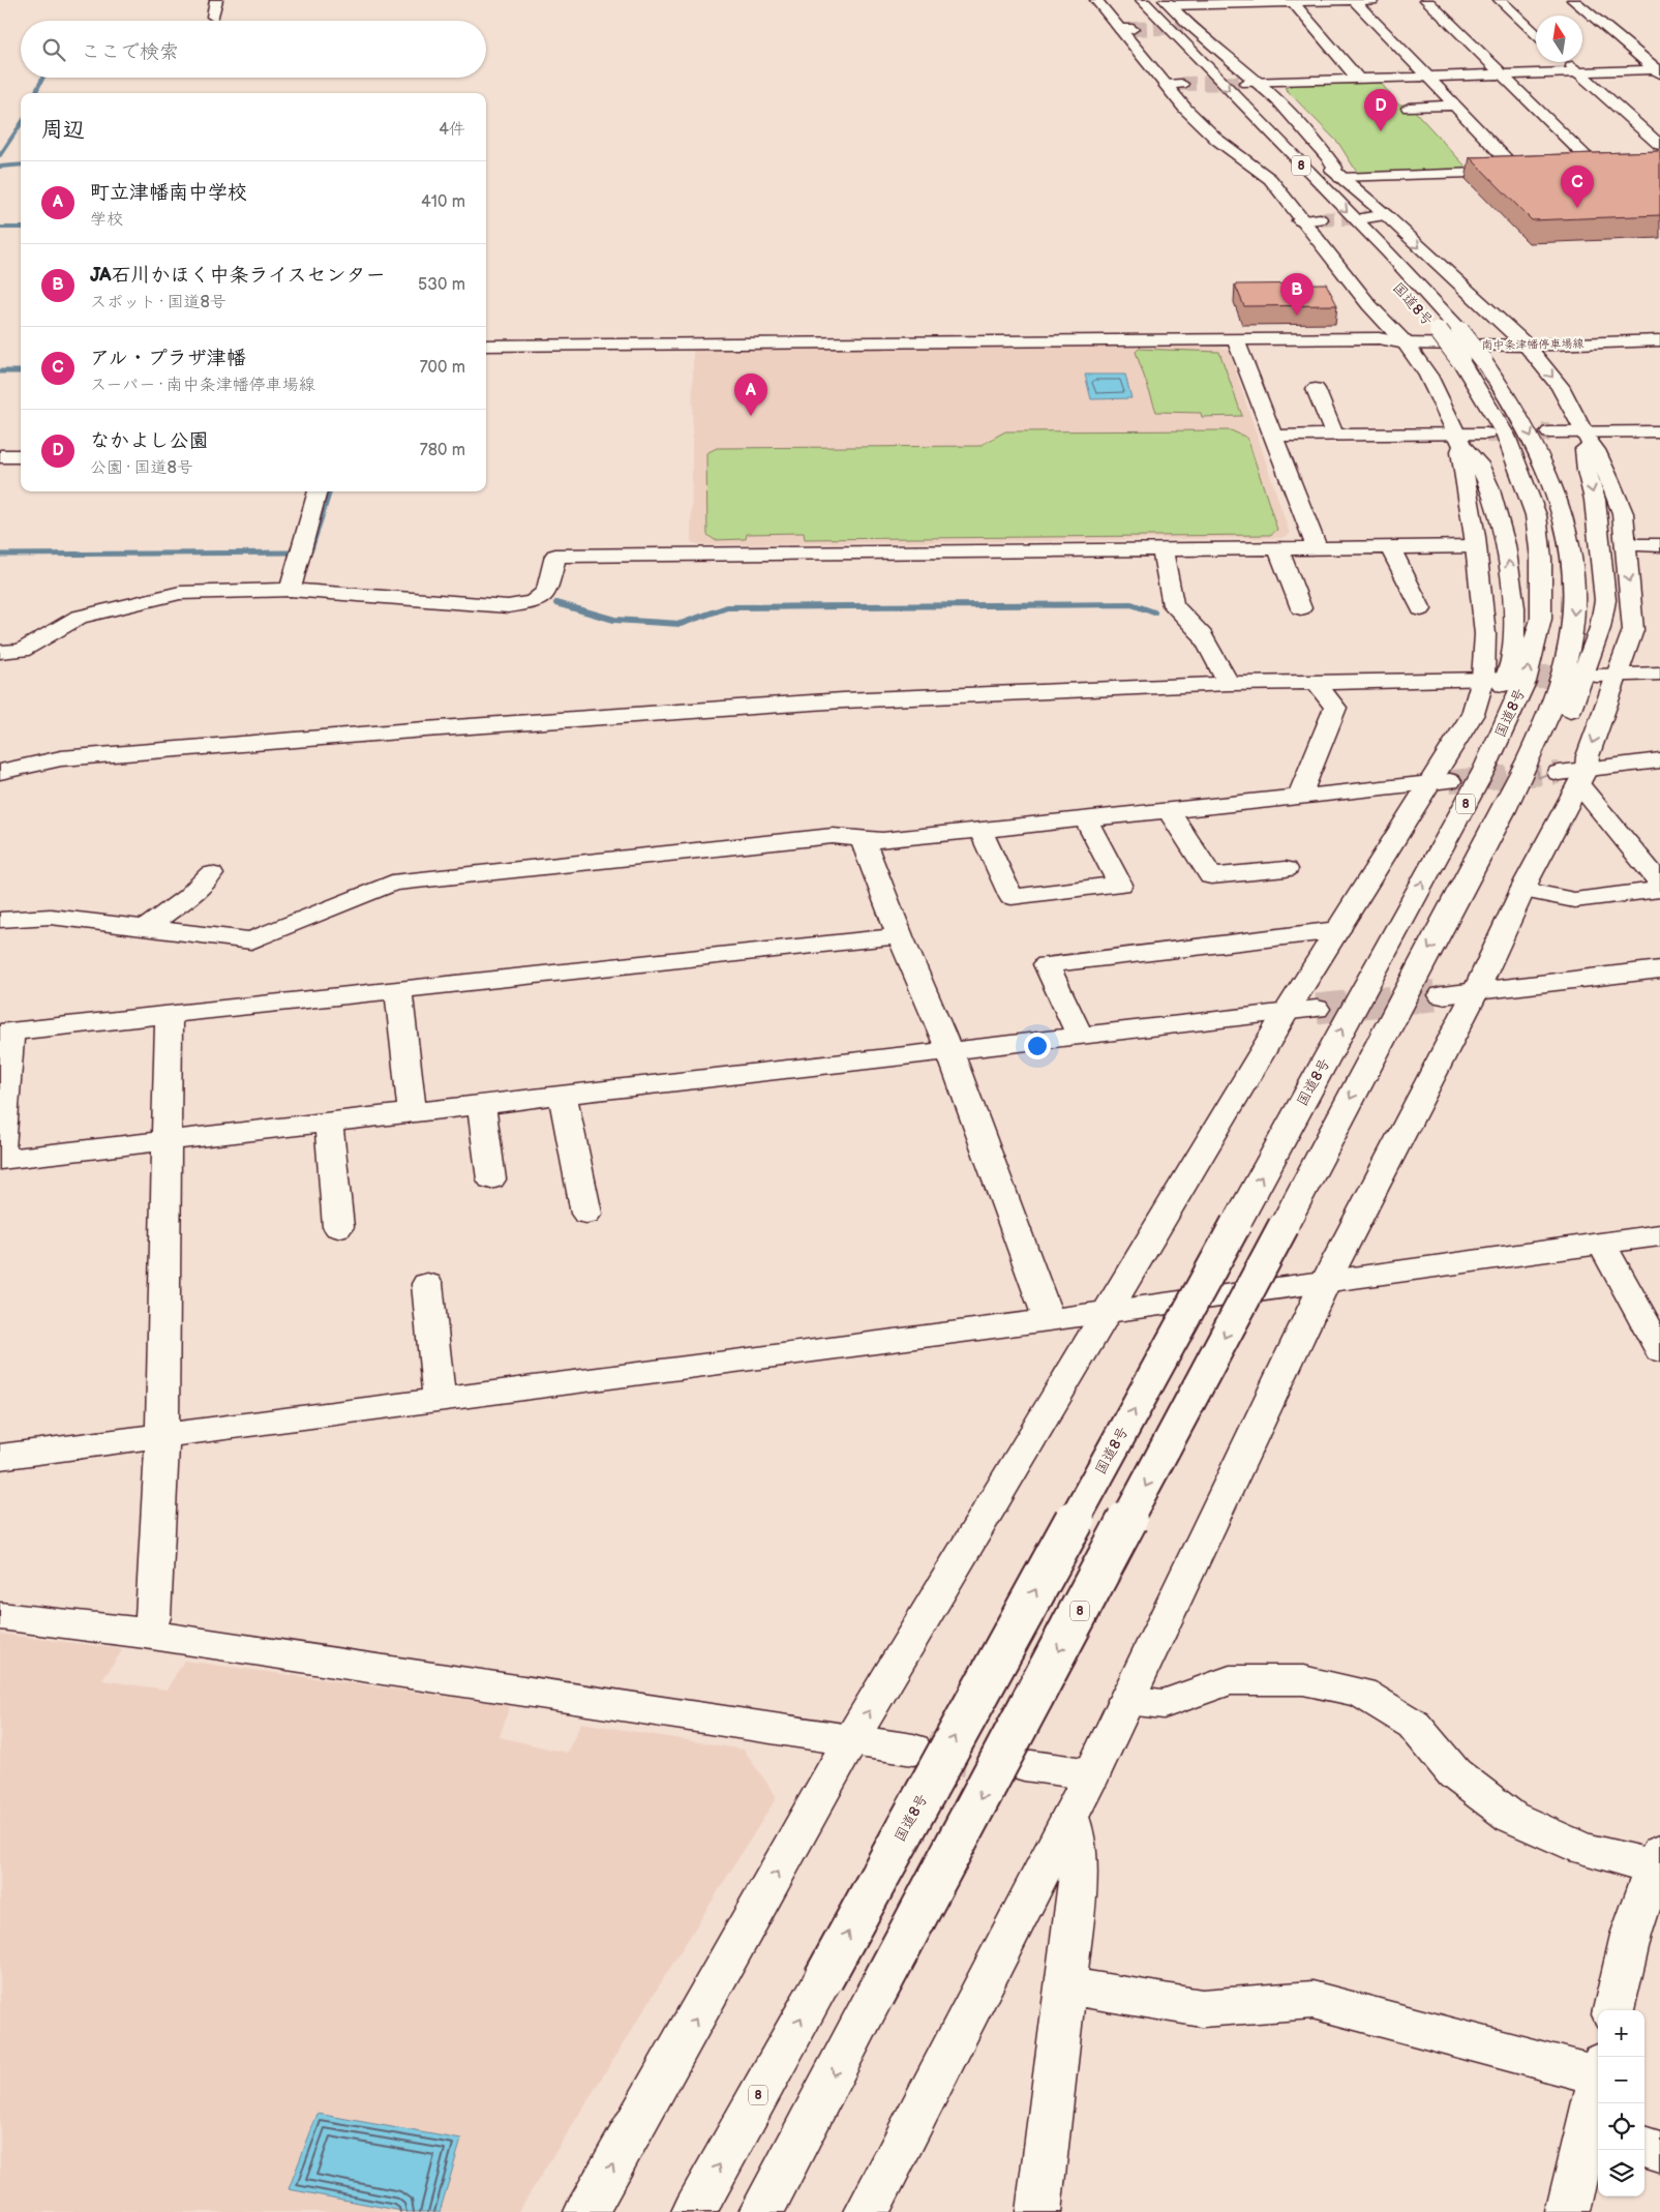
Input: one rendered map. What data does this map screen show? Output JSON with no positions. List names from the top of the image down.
{
  "streets": {
    "main road": ["8", "国道8号", "南中条津幡停車場線"]
  },
  "crossings": [
    ["8", "国道8号"]
  ],
  "north": "top",
  "page": {
    "search": "ここで検索",
    "pins": [
      "D",
      "C",
      "B",
      "A"
    ],
    "heading": ["周辺", "4件"],
    "list": [
      {
        "mark": "A",
        "name": "町立津幡南中学校",
        "note": "学校",
        "value": "410 m"
      },
      {
        "mark": "B",
        "name": "JA石川かほく中条ライスセンター",
        "note": "スポット · 国道8号",
        "value": "530 m"
      },
      {
        "mark": "C",
        "name": "アル・プラザ津幡",
        "note": "スーパー · 南中条津幡停車場線",
        "value": "700 m"
      },
      {
        "mark": "D",
        "name": "なかよし公園",
        "note": "公園 · 国道8号",
        "value": "780 m"
      }
    ],
    "map_buttons": ["+", "−"]
  }
}
